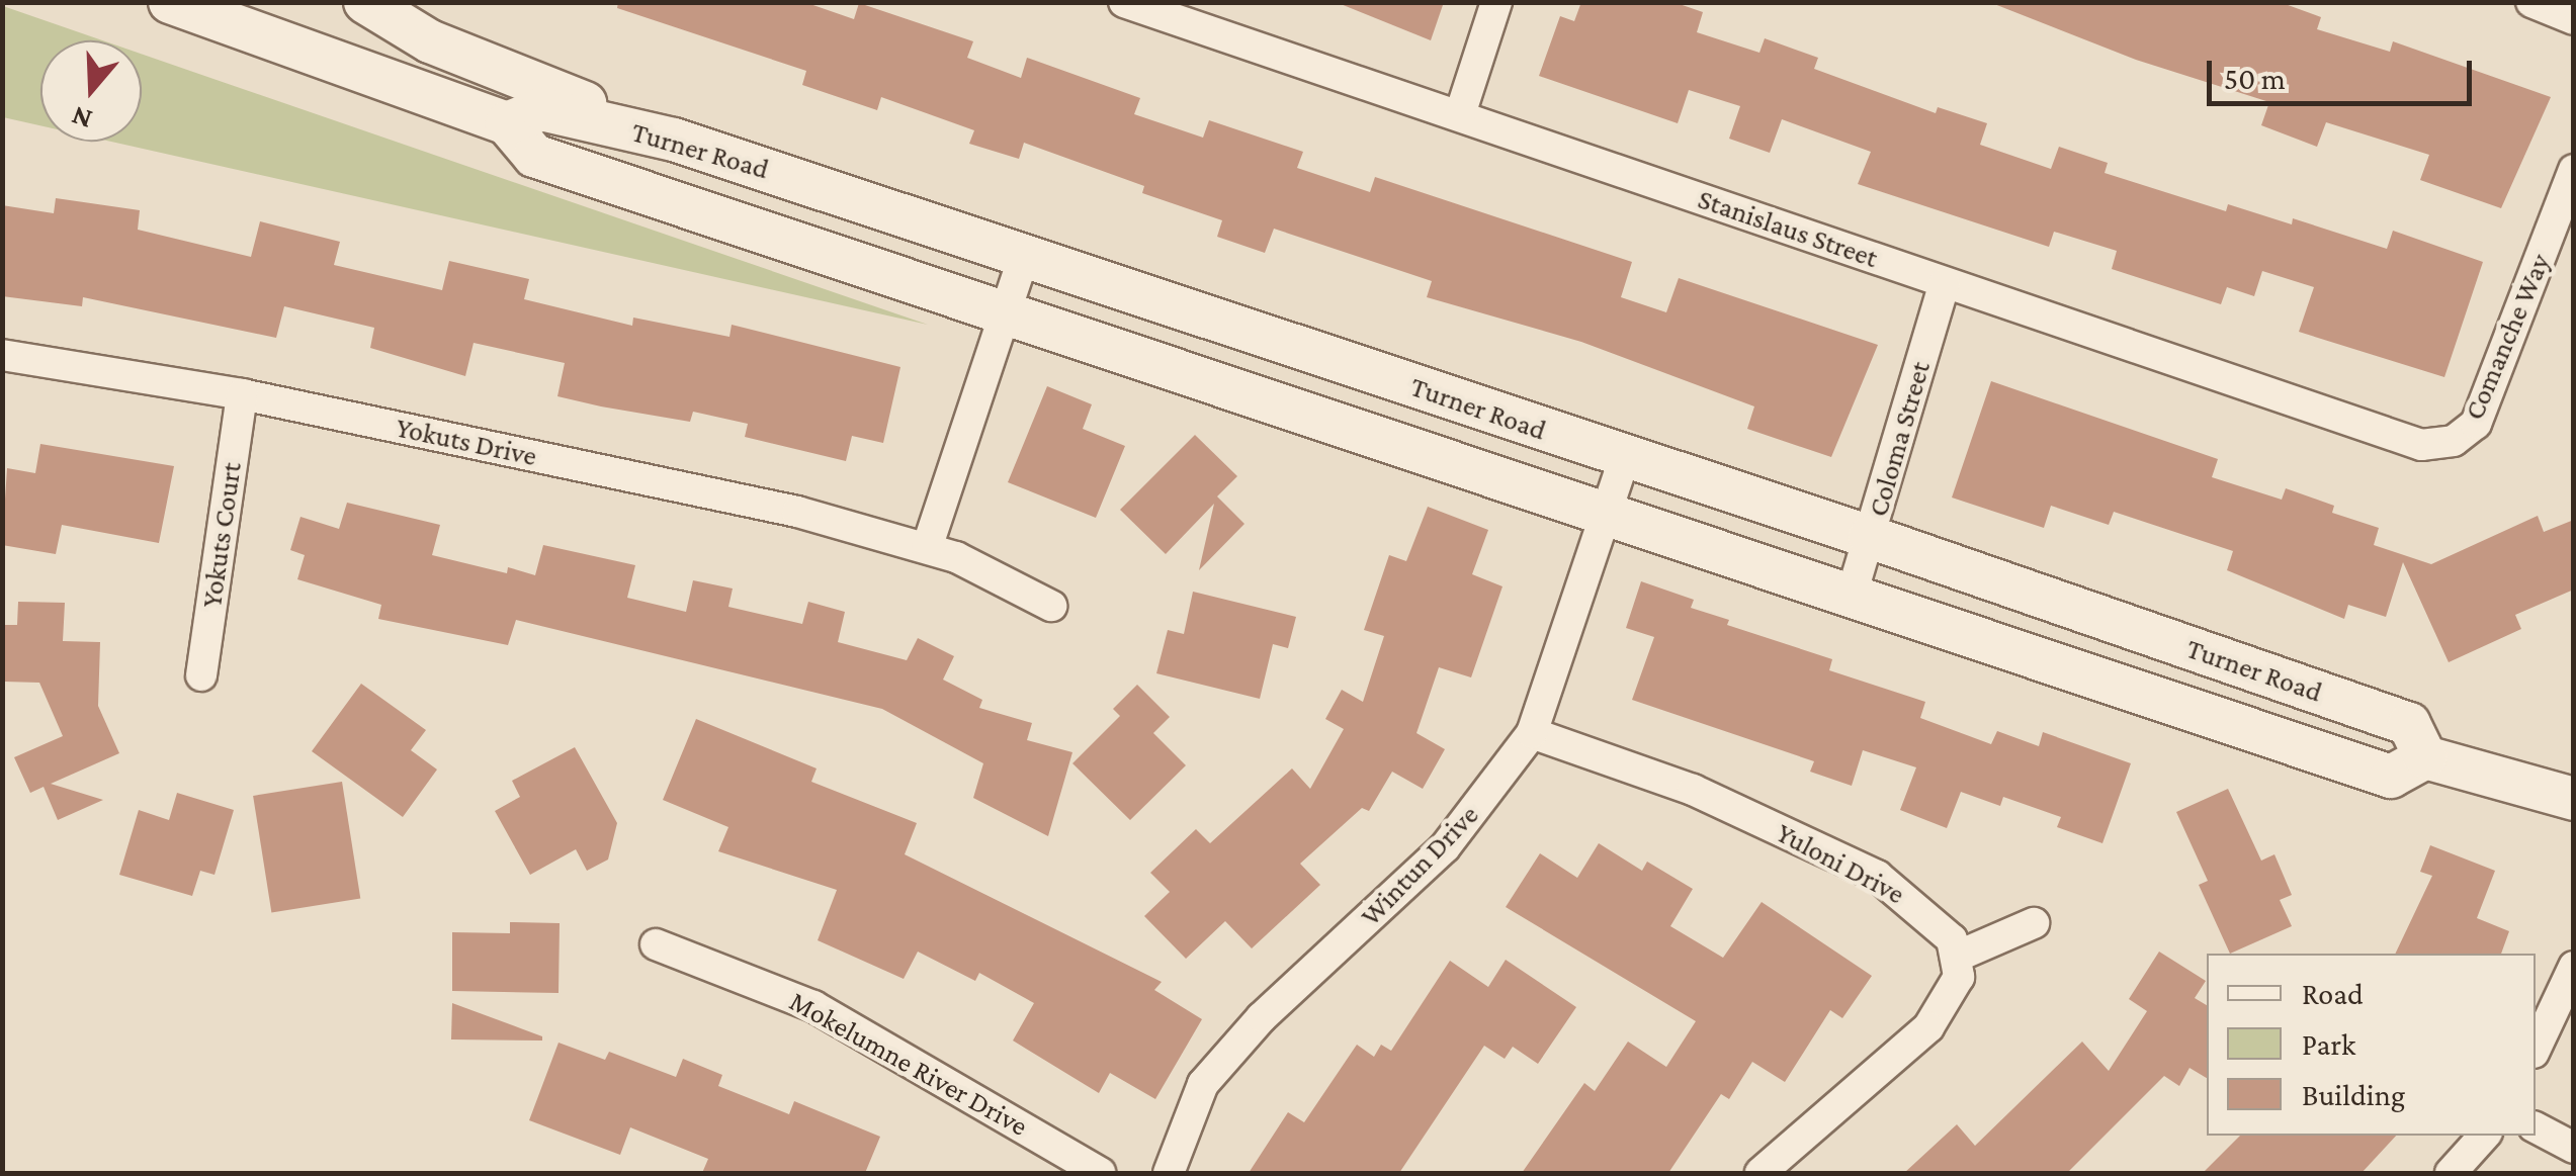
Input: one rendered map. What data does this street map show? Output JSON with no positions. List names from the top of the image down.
{
  "streets": {
    "main road": ["Turner Road"],
    "street": [
      "Stanislaus Street",
      "Comanche Way",
      "Coloma Street",
      "Yokuts Drive",
      "Yokuts Court",
      "Yuloni Drive",
      "Wintun Drive",
      "Mokelumne River Drive"
    ]
  },
  "crossings": [
    ["Turner Road", "Coloma Street"],
    ["Turner Road", "Wintun Drive"],
    ["Stanislaus Street", "Comanche Way"],
    ["Stanislaus Street", "Coloma Street"],
    ["Yokuts Drive", "Yokuts Court"],
    ["Yuloni Drive", "Wintun Drive"]
  ],
  "legend": ["Road", "Park", "Building"],
  "scale_bar": "50 m",
  "north": "bottom"
}
